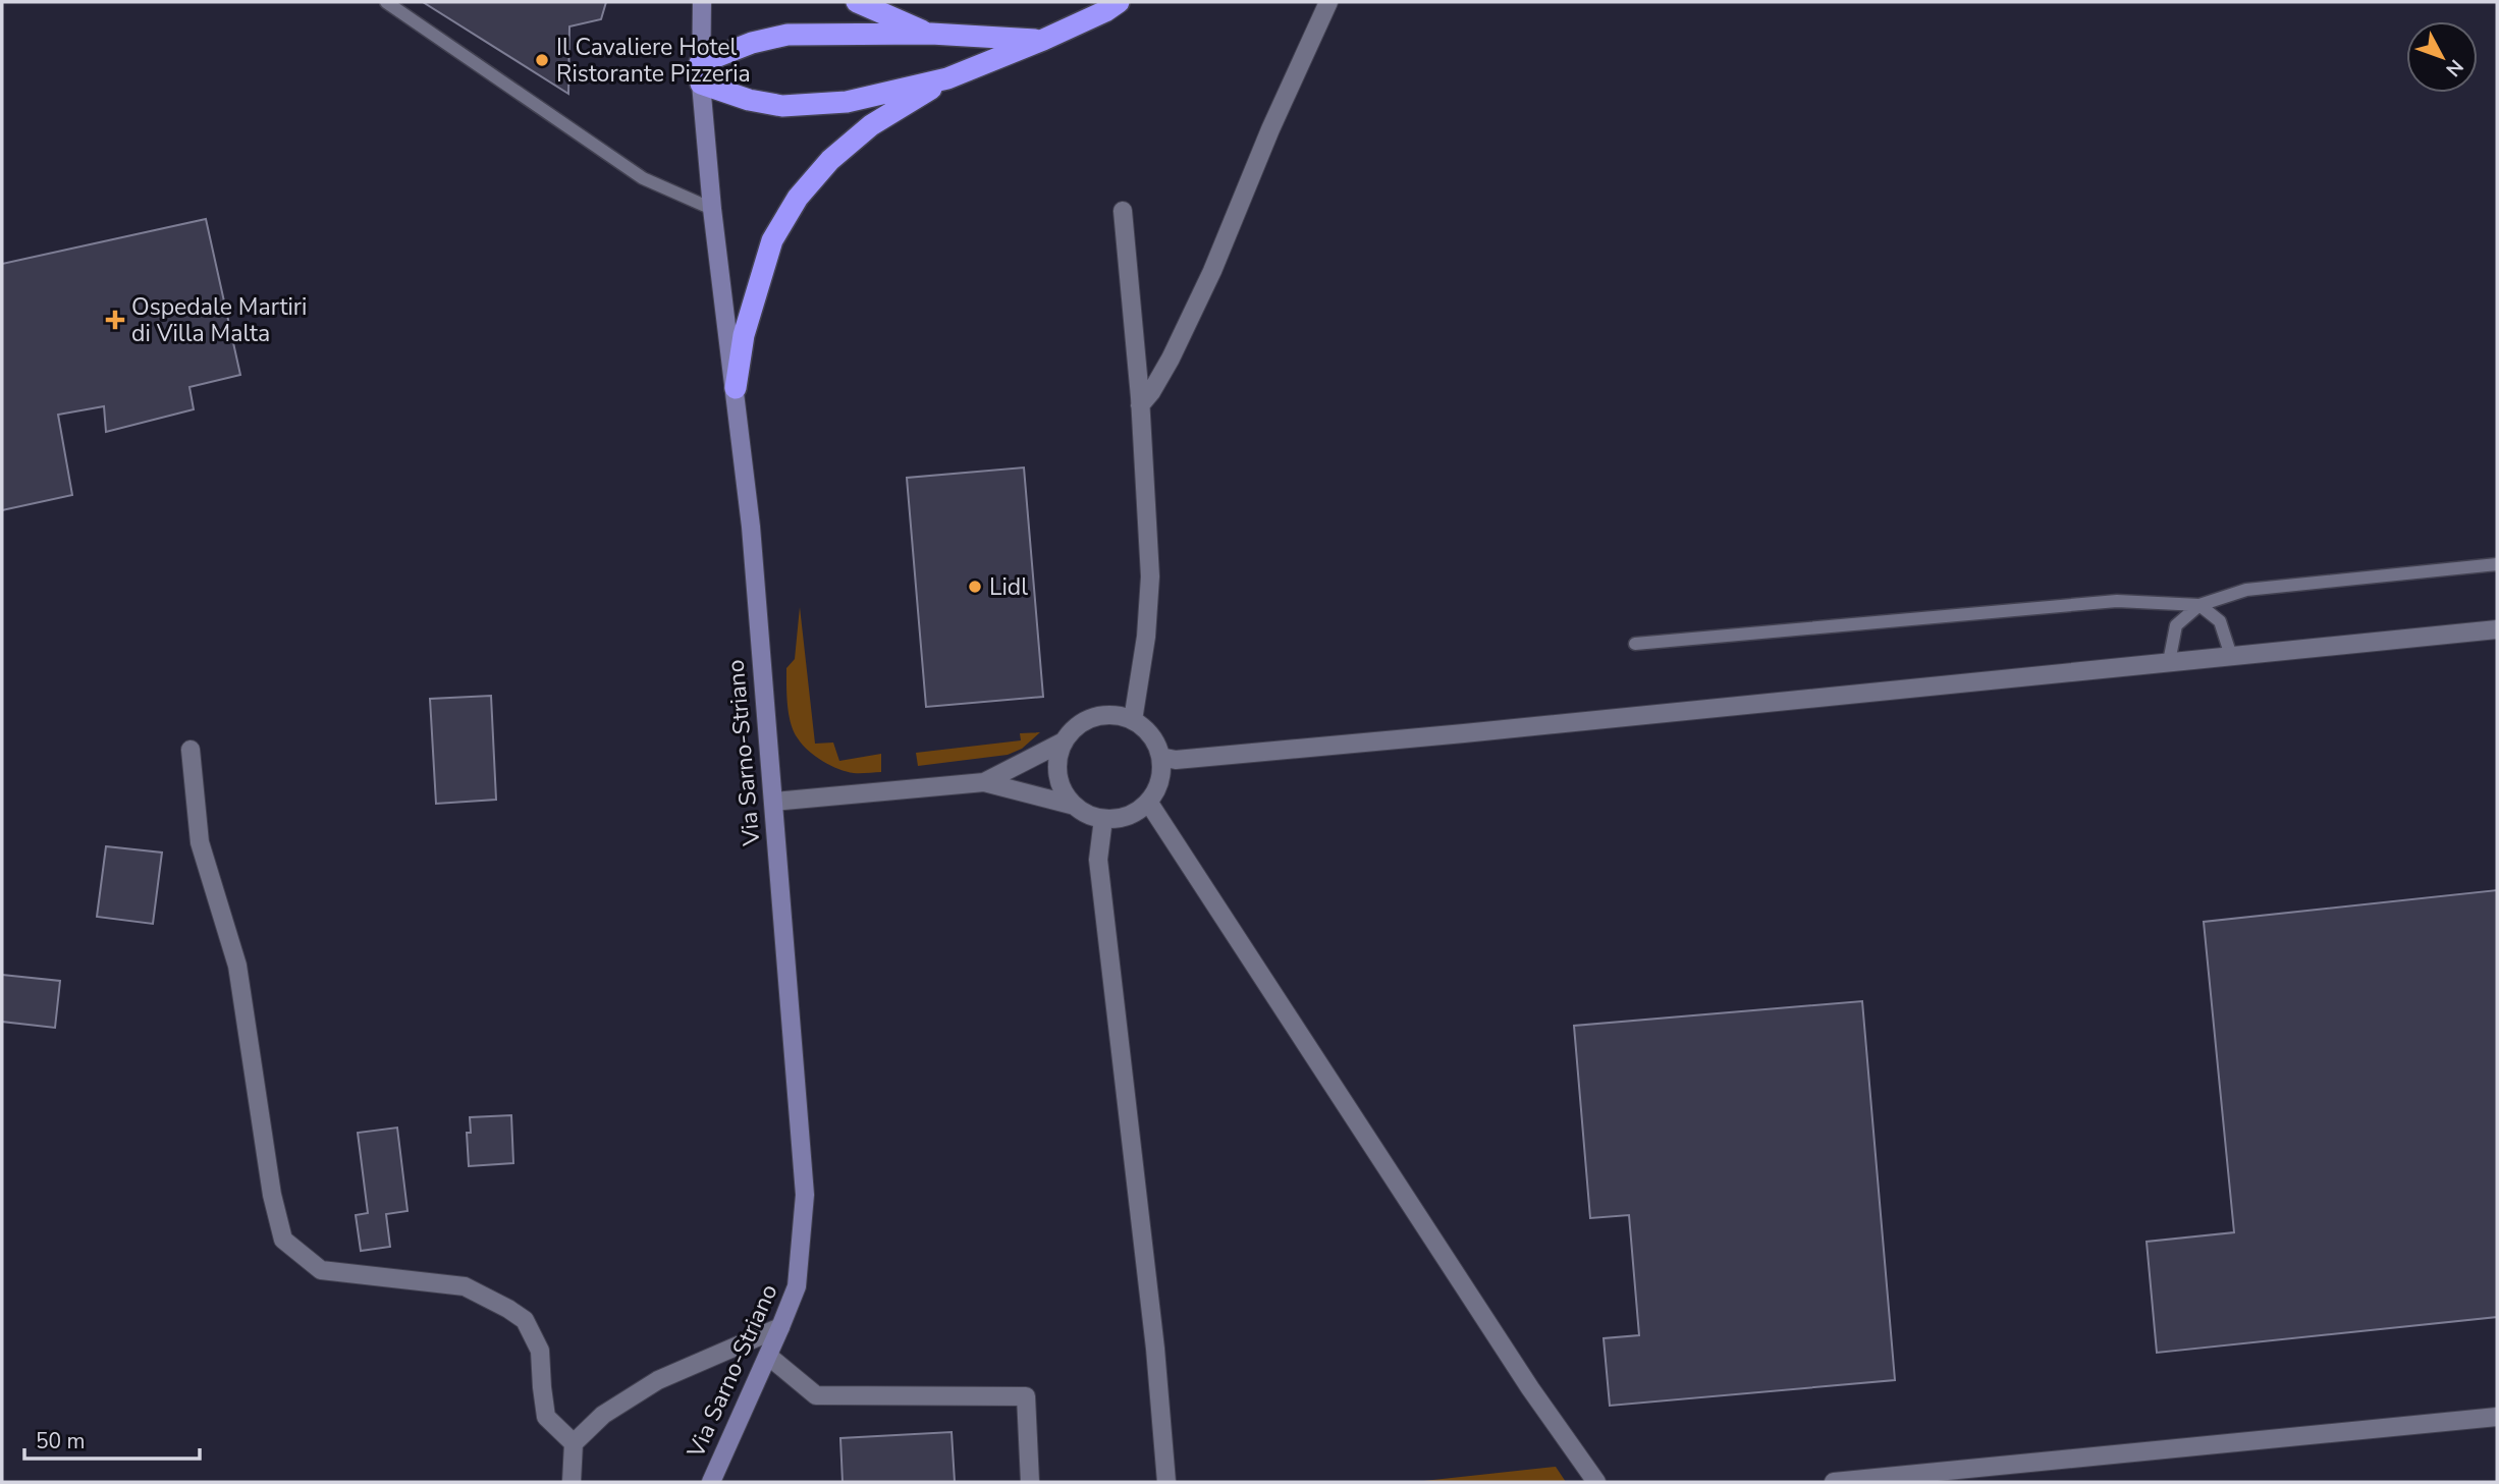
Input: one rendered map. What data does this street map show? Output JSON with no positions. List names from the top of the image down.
{
  "streets": {
    "main road": ["Via Sarno-Striano"]
  },
  "places": {
    "other": ["Il Cavaliere Hotel Ristorante Pizzeria", "Lidl"],
    "health": ["Ospedale Martiri di Villa Malta"]
  },
  "scale_bar": "50 m",
  "north": "bottom right"
}
